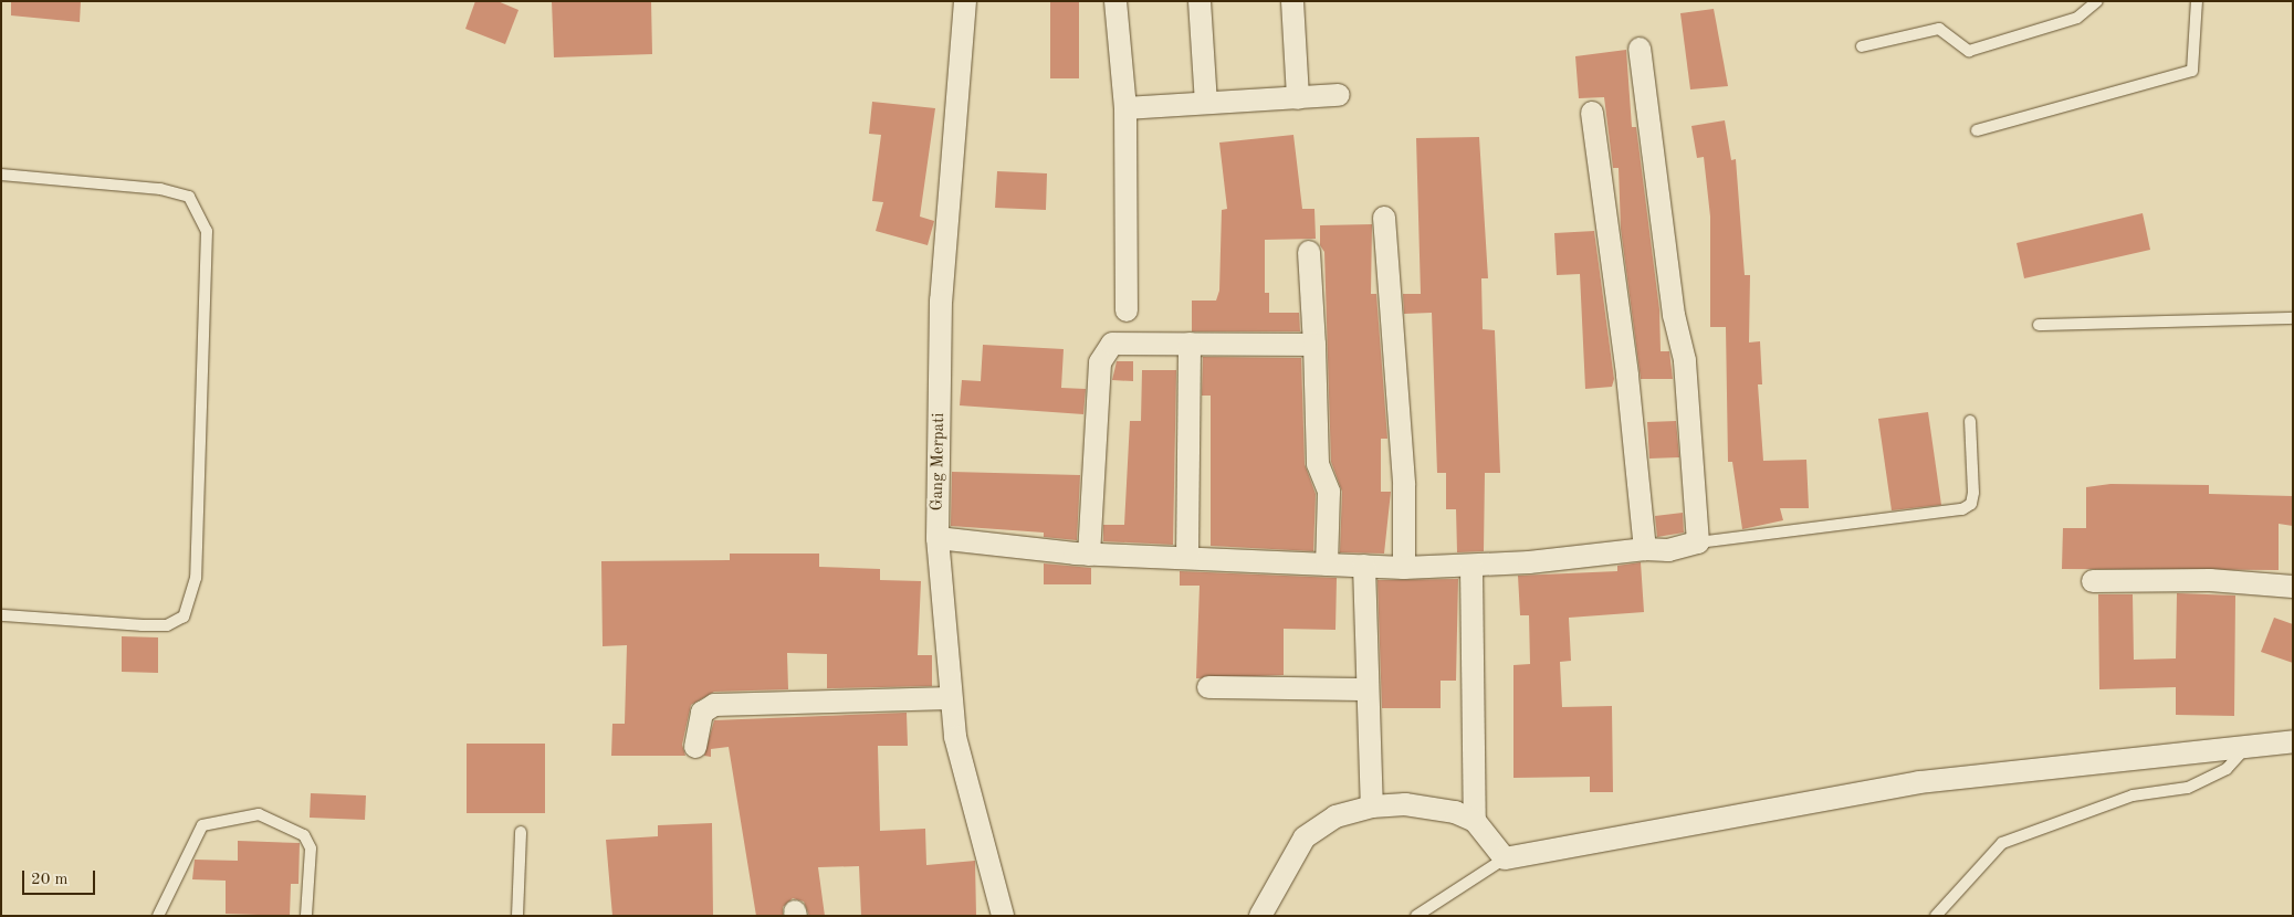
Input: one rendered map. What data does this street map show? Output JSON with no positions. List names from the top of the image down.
{
  "streets": {
    "street": ["Gang Merpati"]
  },
  "scale_bar": "20 m"
}
